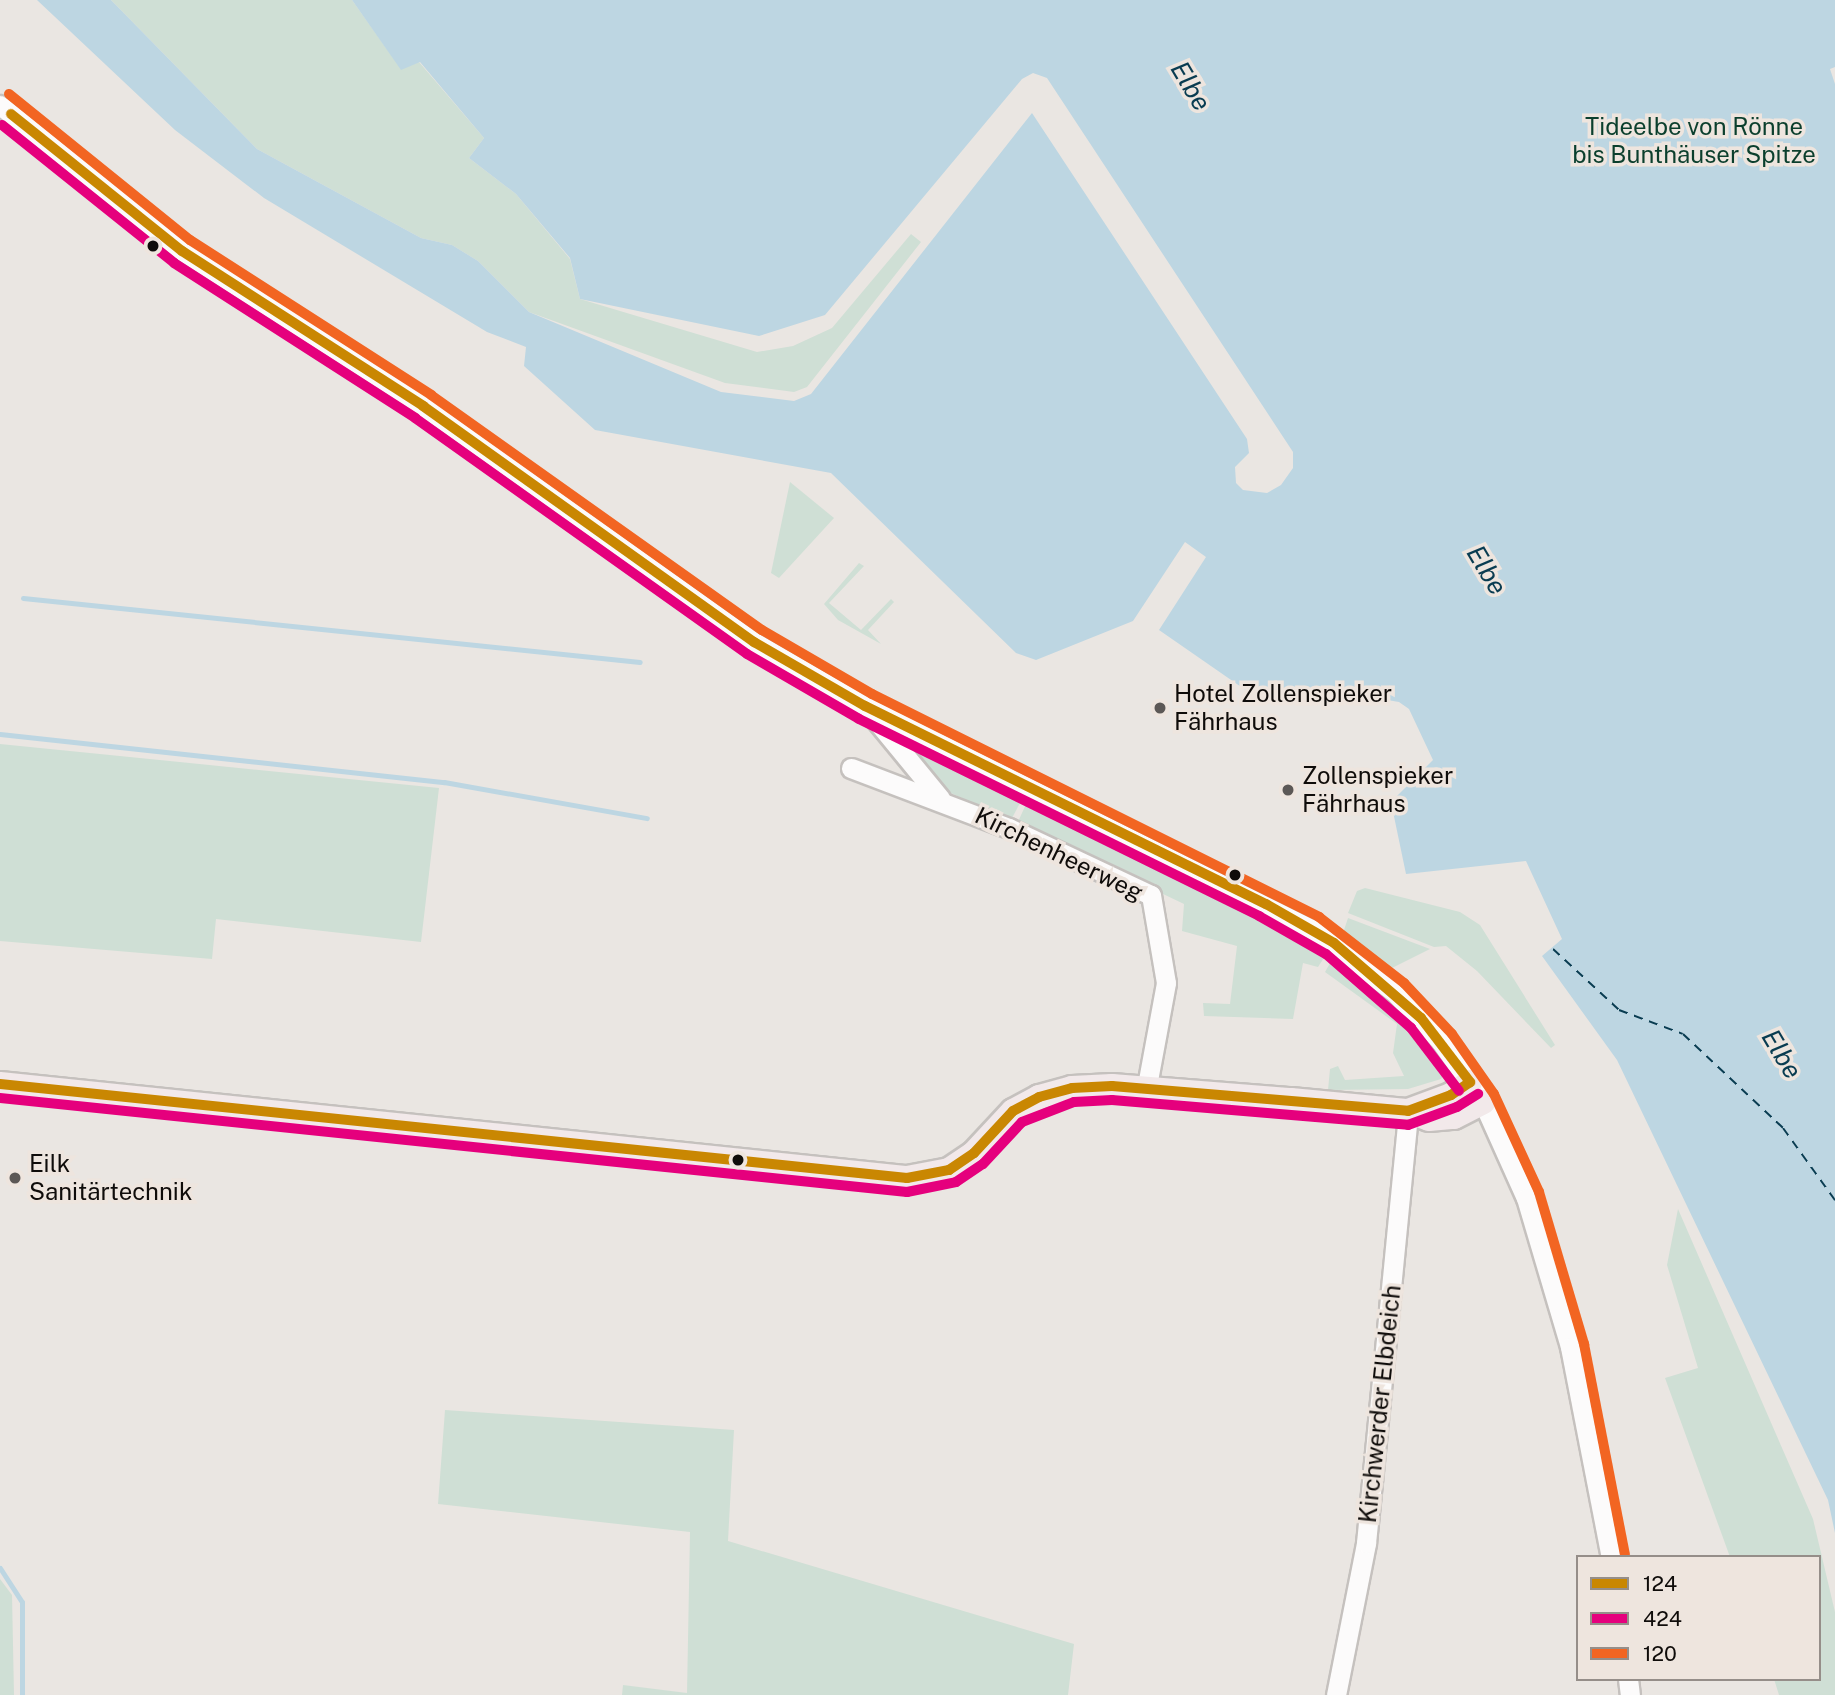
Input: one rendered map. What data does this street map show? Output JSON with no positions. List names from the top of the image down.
{
  "streets": {
    "street": ["Kirchenheerweg", "Kirchwerder Elbdeich"]
  },
  "water": ["Elbe"],
  "parks": ["Tideelbe von Rönne bis Bunthäuser Spitze"],
  "places": ["Hotel Zollenspieker Fährhaus", "Zollenspieker Fährhaus", "Eilk Sanitärtechnik"],
  "lines": ["transit line 120", "transit line 124", "transit line 424"],
  "legend": ["124", "424", "120"]
}
